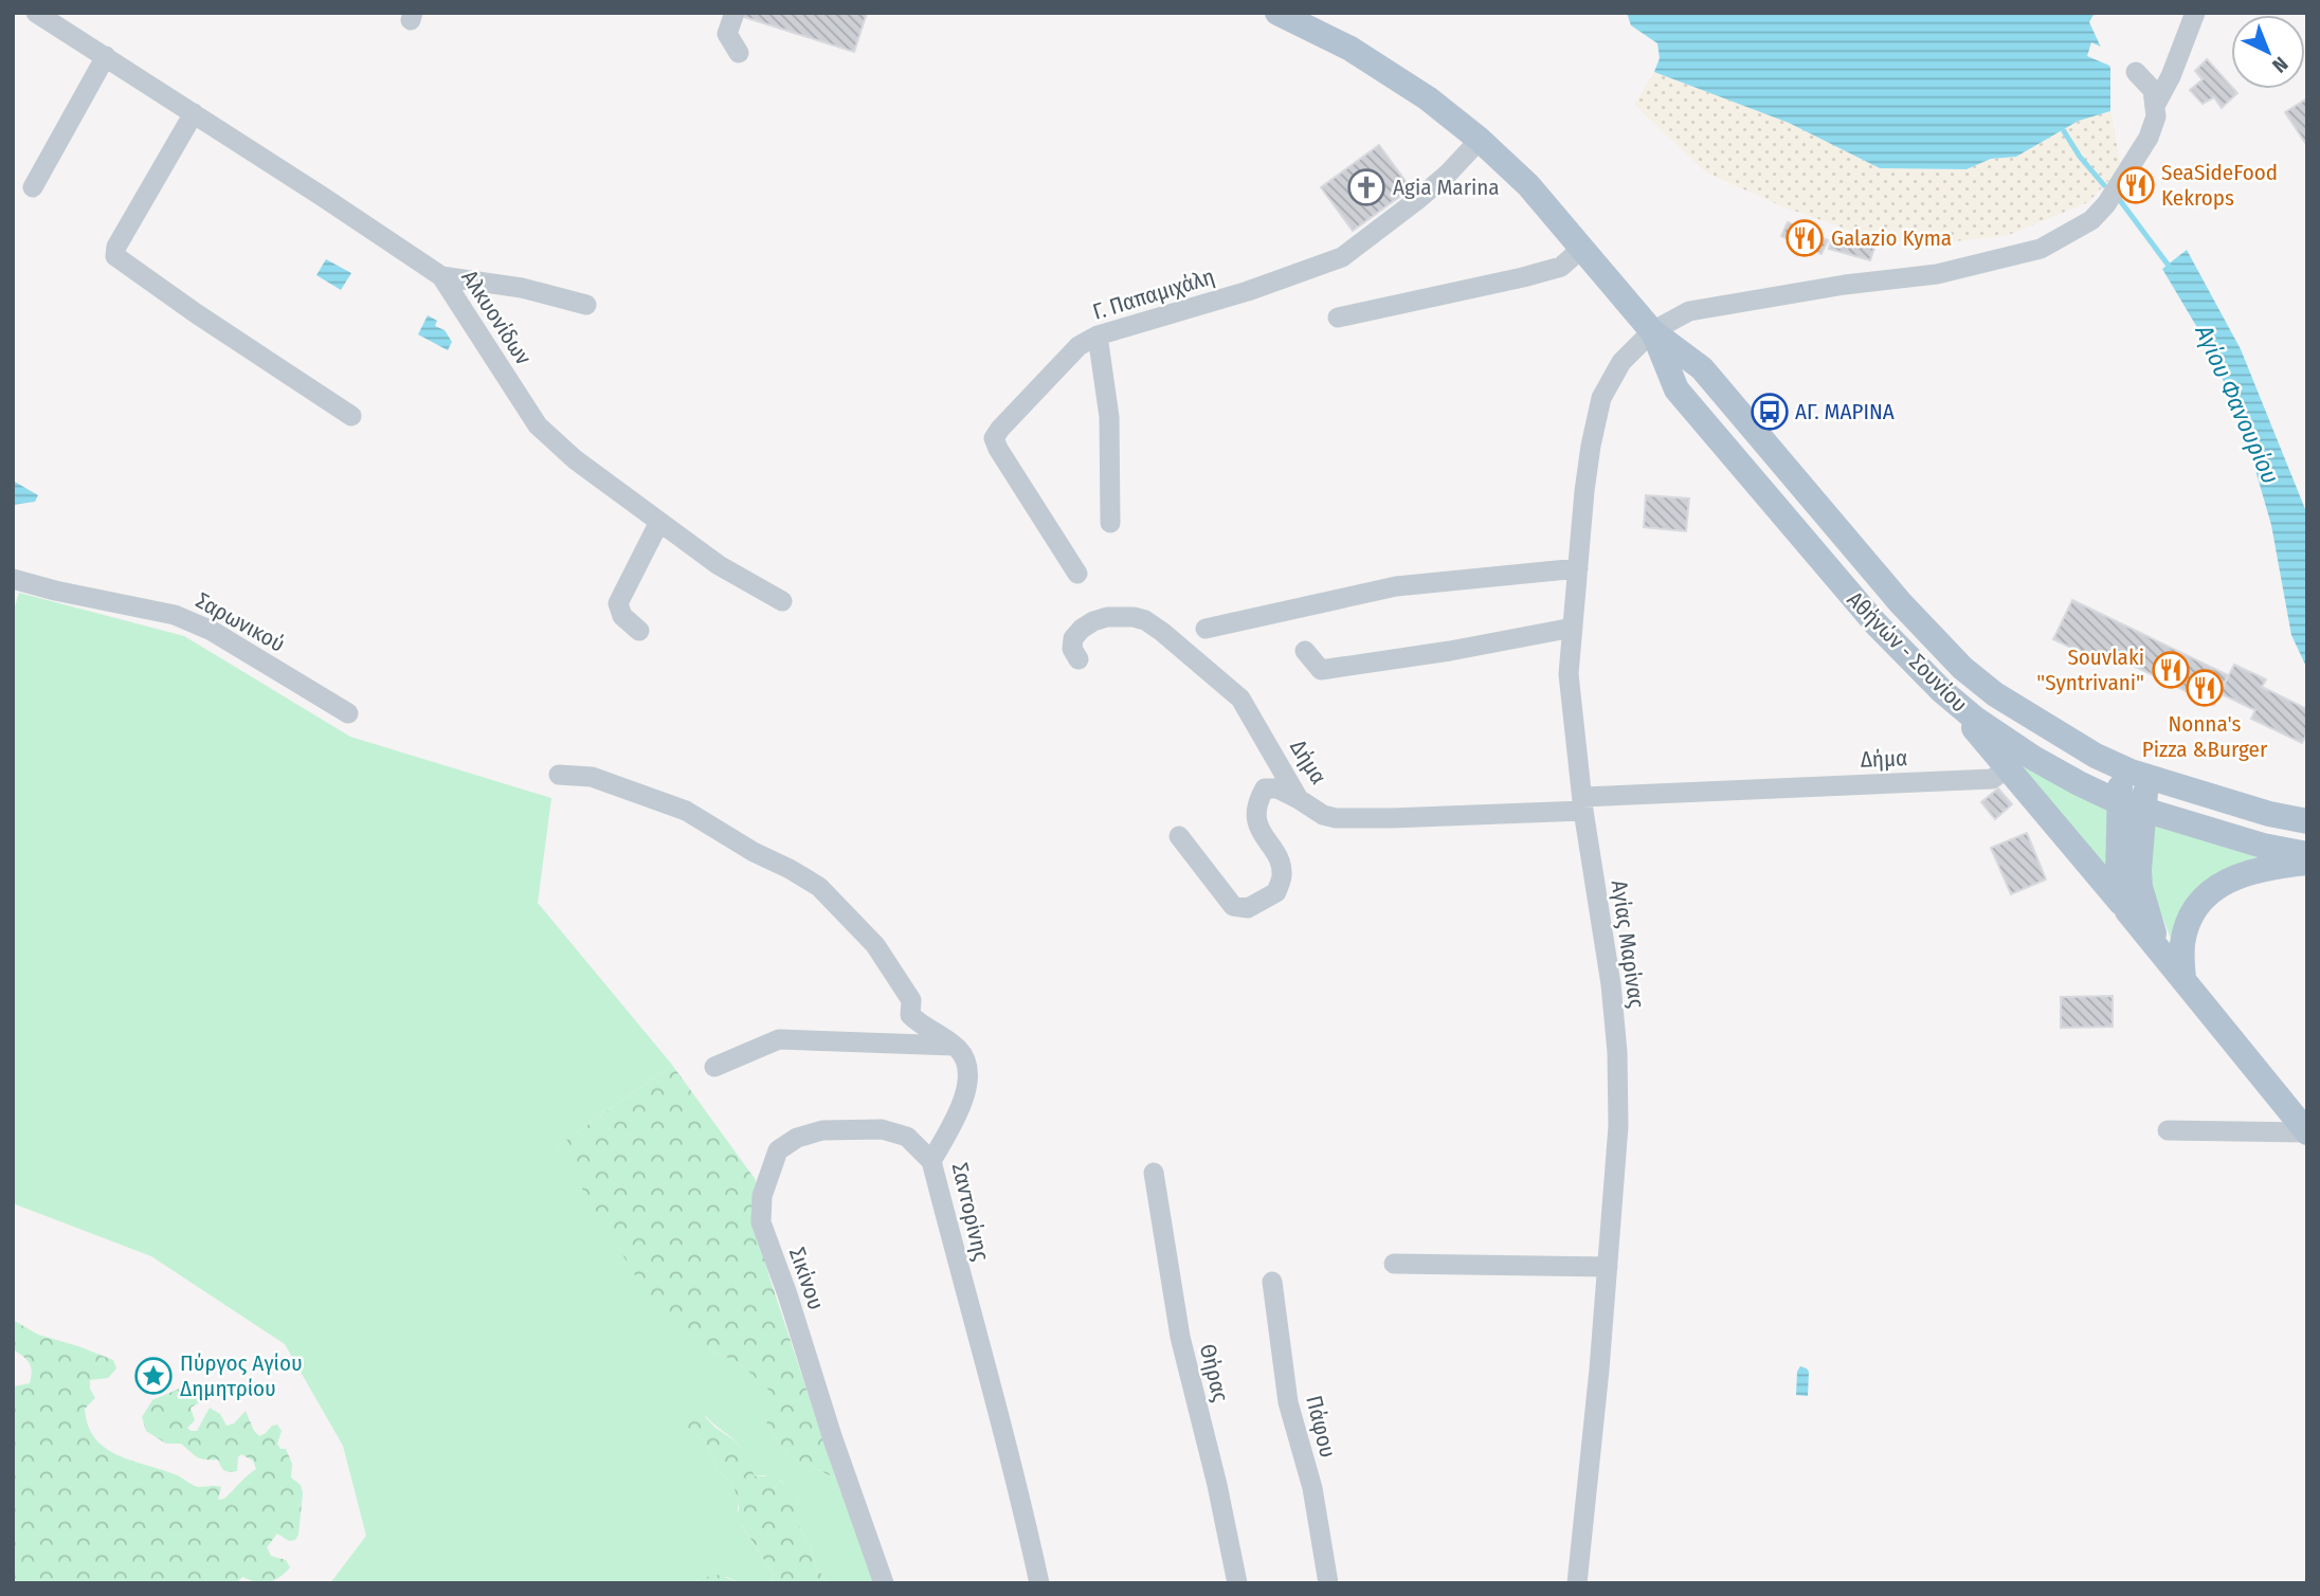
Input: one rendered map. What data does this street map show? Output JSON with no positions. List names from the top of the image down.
{
  "streets": {
    "main road": ["Αθήνών - Σουνίου"],
    "street": [
      "Γ. Παπαμιχάλη",
      "Αλκυονίδων",
      "Σαρωνικού",
      "Δήμα",
      "Αγίας Μαρίνας",
      "Σαντορίνης",
      "Σικίνου",
      "Θήρας",
      "Πάφου"
    ]
  },
  "crossings": [
    ["Γ. Παπαμιχάλη", "Αθήνών - Σουνίου"],
    ["Αθήνών - Σουνίου", "Αγίας Μαρίνας"],
    ["Δήμα", "Αγίας Μαρίνας"],
    ["Σαντορίνης", "Σικίνου"]
  ],
  "water": ["Αγίου Φανουρίου"],
  "places": {
    "restaurant": [
      "SeaSideFood Kekrops",
      "Galazio Kyma",
      "Souvlaki \"Syntrivani\"",
      "Nonna's Pizza &Burger"
    ],
    "church": ["Agia Marina"],
    "bus stop": ["ΑΓ. ΜΑΡΙΝΑ"],
    "place": ["Πύργος Αγίου Δημητρίου"]
  },
  "north": "bottom right"
}
